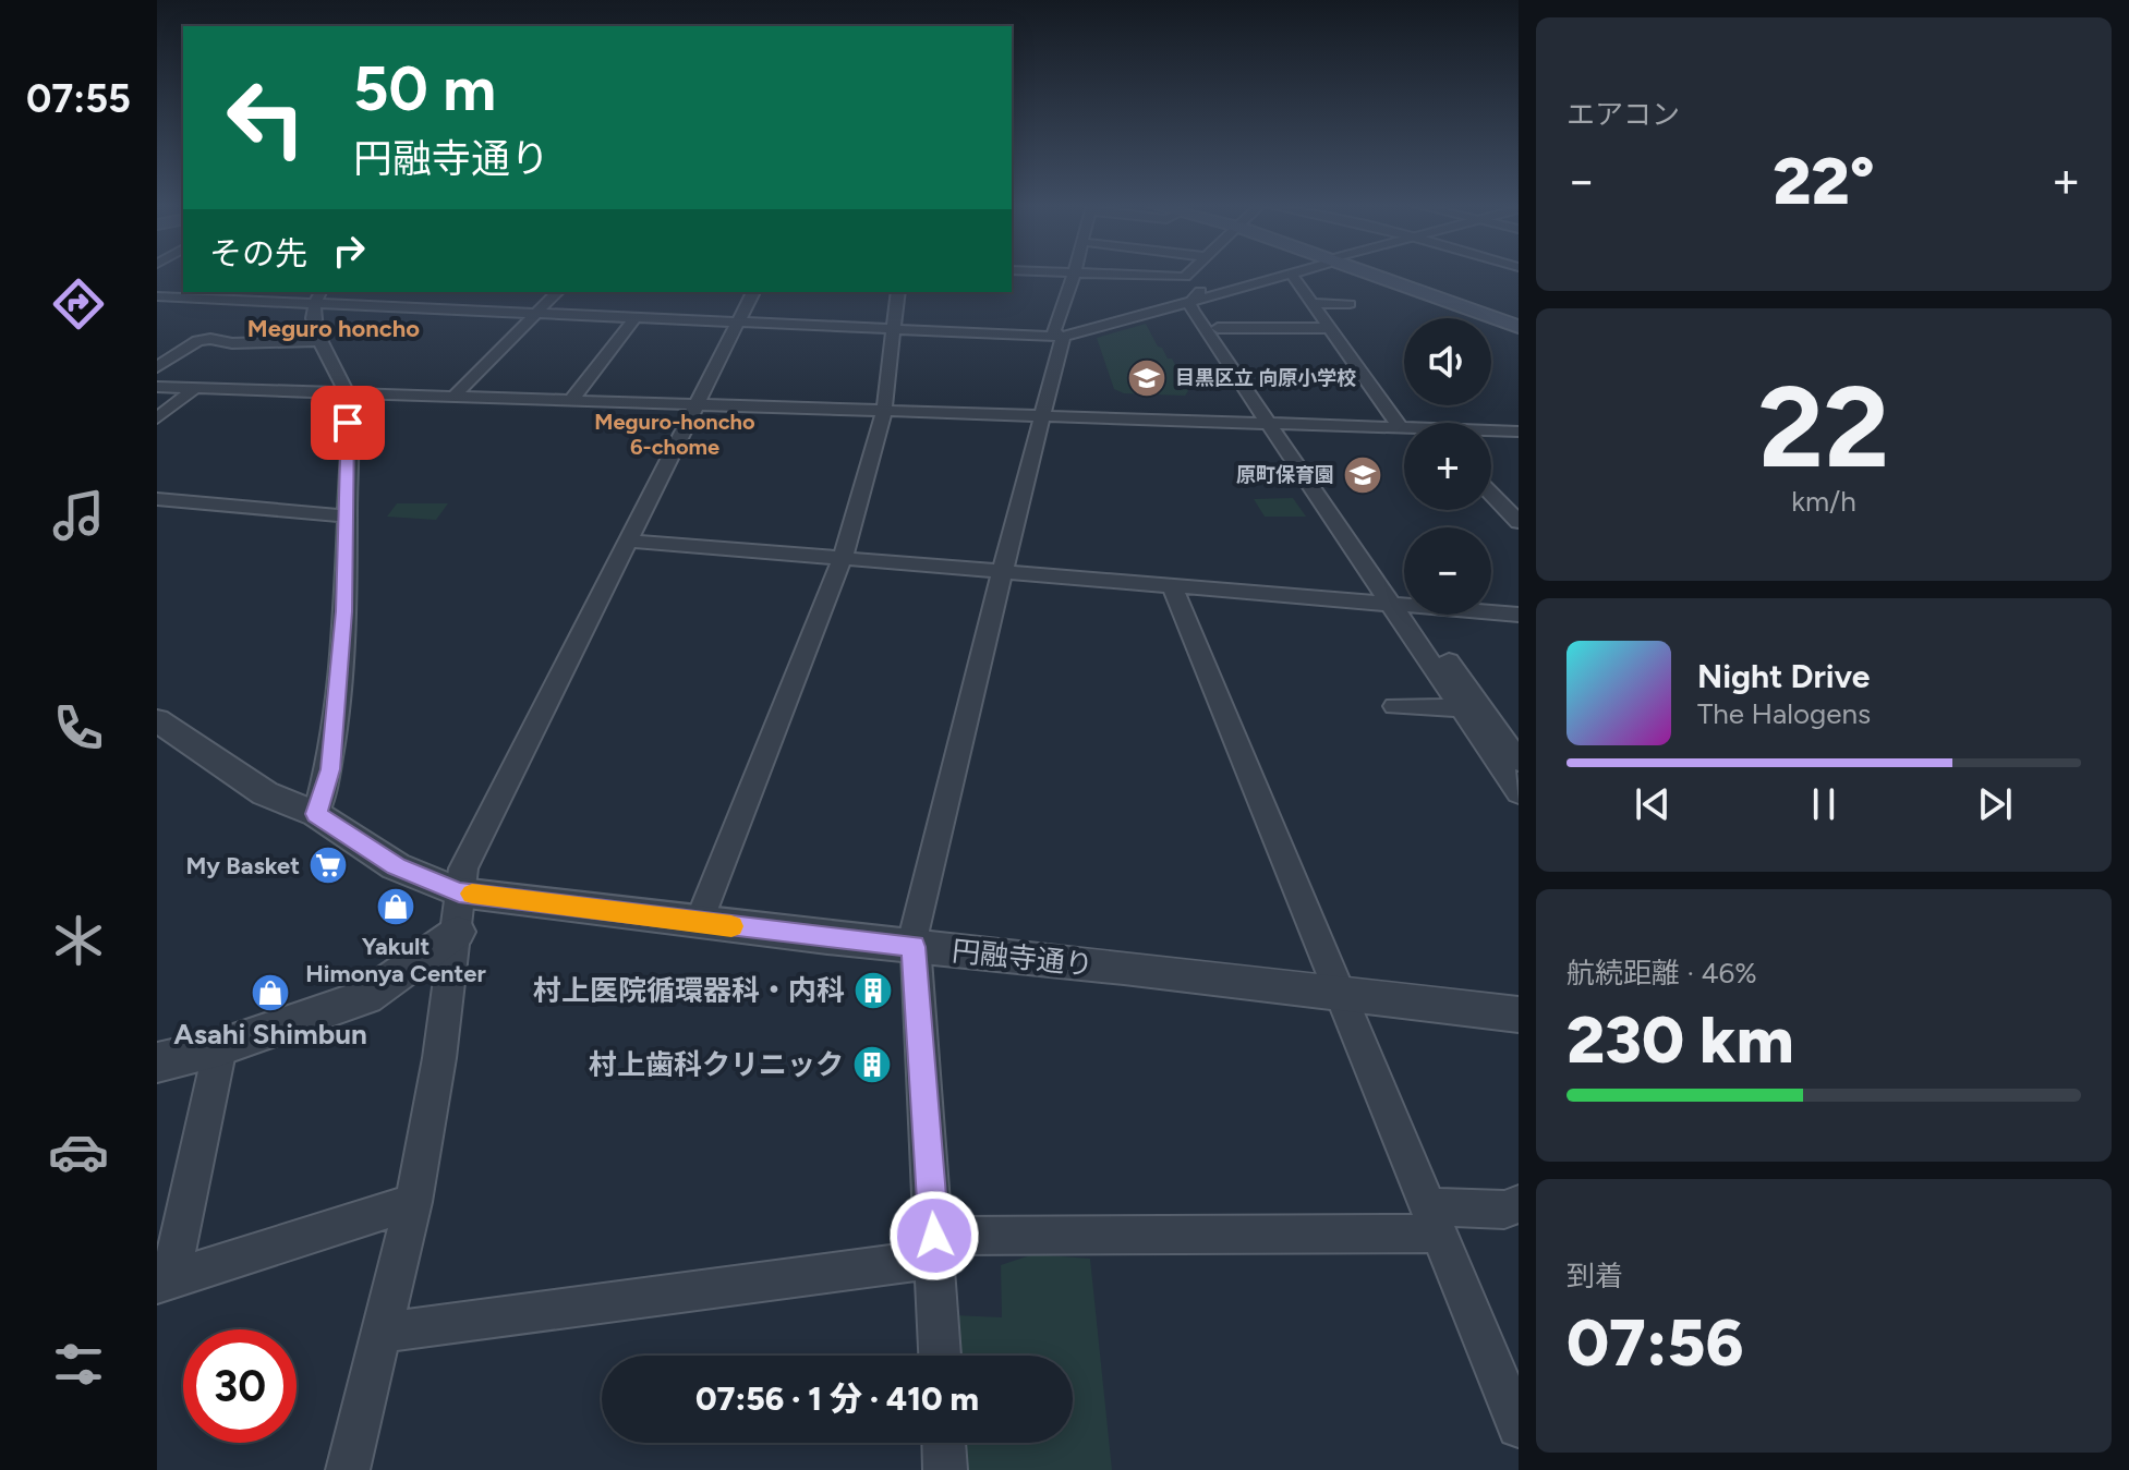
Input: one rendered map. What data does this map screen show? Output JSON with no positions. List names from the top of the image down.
{
  "streets": {
    "street": ["円融寺通り"]
  },
  "districts": ["Meguro honcho", "Meguro-honcho 6-chome"],
  "places": {
    "school or university": ["目黒区立 向原小学校", "原町保育園"],
    "supermarket": ["My Basket"],
    "shop": ["Yakult Himonya Center", "Asahi Shimbun"],
    "building": ["村上医院循環器科・内科", "村上歯科クリニック"]
  },
  "page": {
    "tabs": "07:55",
    "tile": [
      "エアコン",
      ["22", "km/h"],
      ["航続距離 · 46%", "230 km"],
      ["到着", "07:56"]
    ],
    "turn": ["50 m", "円融寺通り"],
    "heat": ["−", "22°", "+"],
    "then": "その先",
    "map_buttons": ["+", "−"],
    "song": ["Night Drive", "The Halogens"],
    "limit": "30",
    "trip": "07:56 · 1 分 · 410 m"
  }
}
